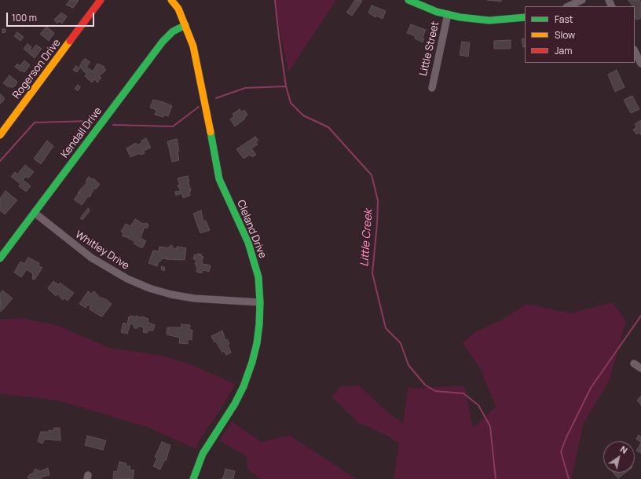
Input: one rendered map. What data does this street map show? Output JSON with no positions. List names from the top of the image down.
{
  "streets": {
    "street": [
      "Little Street",
      "Rogerson Drive",
      "Kendall Drive",
      "Cleland Drive",
      "Whitley Drive"
    ]
  },
  "crossings": [
    ["Kendall Drive", "Cleland Drive"],
    ["Kendall Drive", "Whitley Drive"],
    ["Cleland Drive", "Whitley Drive"]
  ],
  "water": ["Little Creek"],
  "legend": ["Fast", "Slow", "Jam"],
  "scale_bar": "100 m",
  "north": "top right"
}
